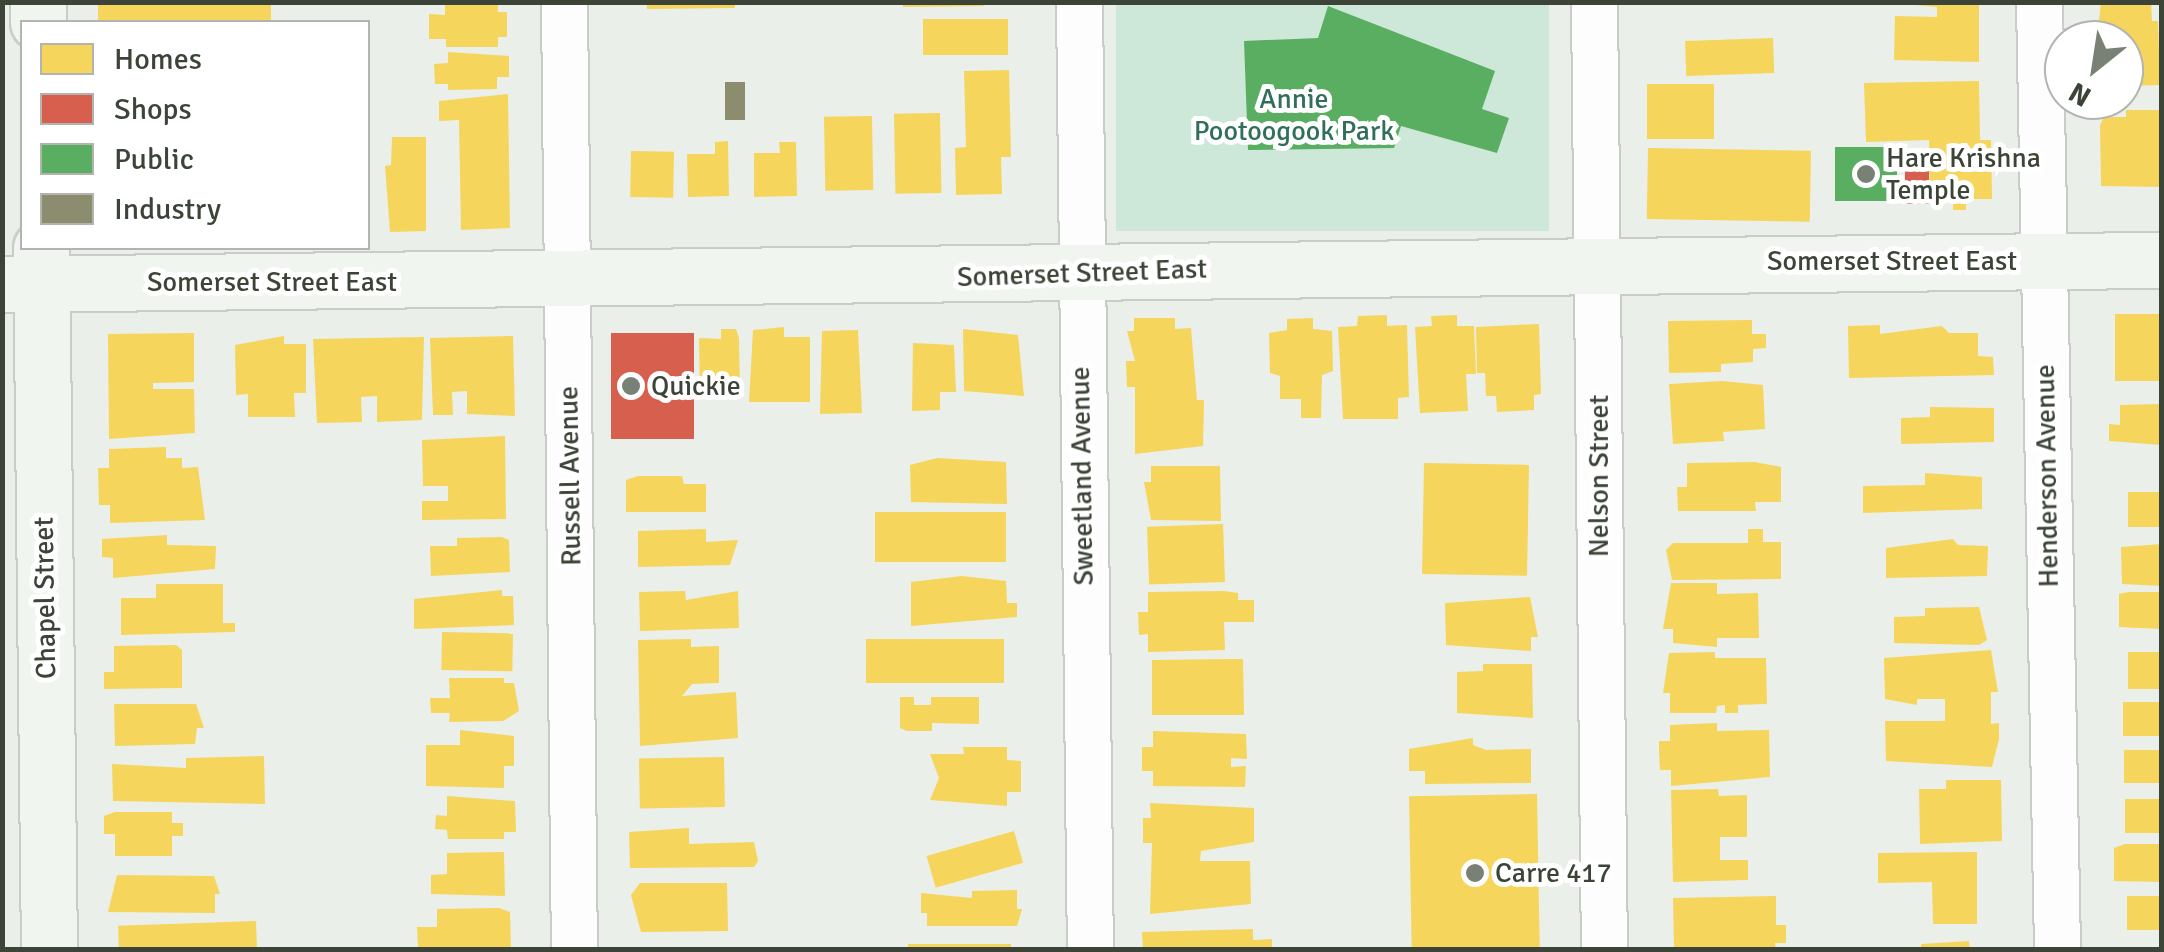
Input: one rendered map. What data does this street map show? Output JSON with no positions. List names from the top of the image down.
{
  "streets": {
    "street": [
      "Somerset Street East",
      "Russell Avenue",
      "Sweetland Avenue",
      "Nelson Street",
      "Henderson Avenue",
      "Chapel Street"
    ]
  },
  "crossings": [
    ["Somerset Street East", "Russell Avenue"],
    ["Somerset Street East", "Sweetland Avenue"],
    ["Somerset Street East", "Nelson Street"],
    ["Somerset Street East", "Henderson Avenue"],
    ["Somerset Street East", "Chapel Street"]
  ],
  "parks": ["Annie Pootoogook Park"],
  "places": ["Hare Krishna Temple", "Quickie", "Carre 417"],
  "legend": [
    "Homes",
    "Shops",
    "Public",
    "Industry"
  ],
  "north": "bottom left"
}
